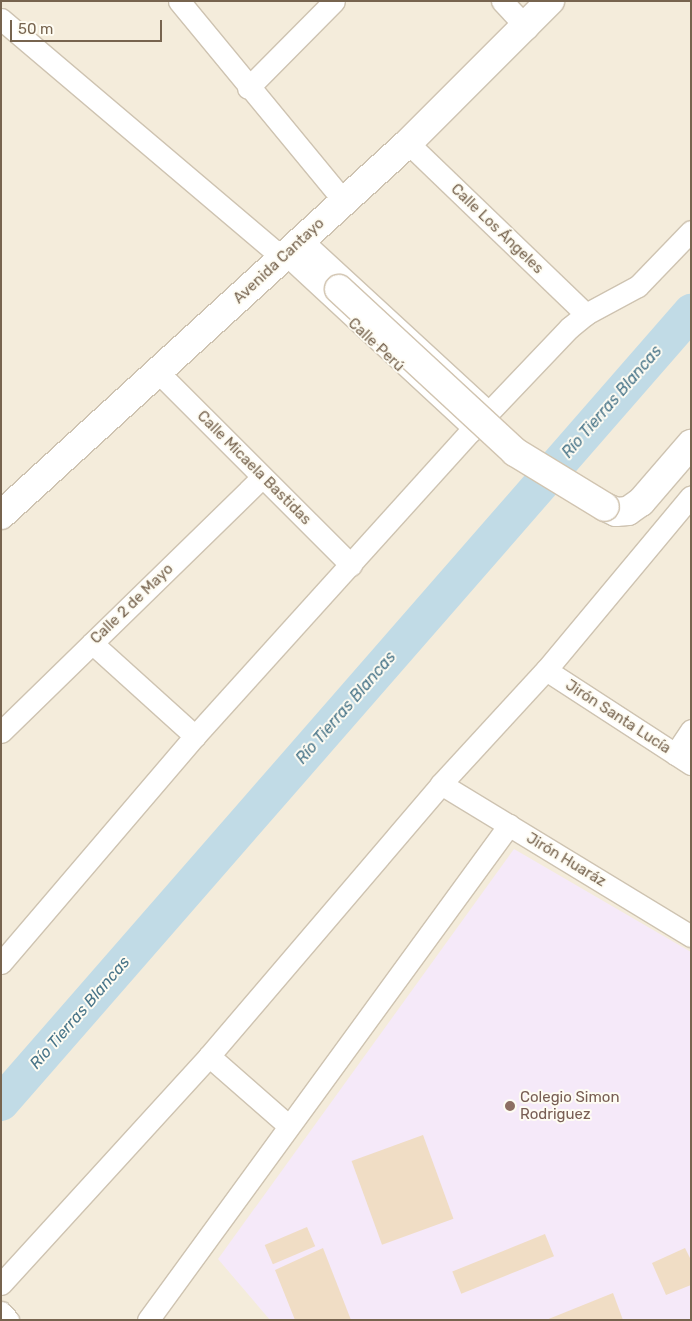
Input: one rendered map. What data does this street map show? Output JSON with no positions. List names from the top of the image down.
{
  "streets": {
    "street": [
      "Calle Los Ángeles",
      "Avenida Cantayo",
      "Calle Micaela Bastidas",
      "Calle 2 de Mayo",
      "Jirón Santa Lucía",
      "Jirón Huaráz"
    ],
    "lane": ["Calle Perú"]
  },
  "crossings": [
    ["Calle Los Ángeles", "Avenida Cantayo"],
    ["Avenida Cantayo", "Calle Perú"],
    ["Avenida Cantayo", "Calle Micaela Bastidas"],
    ["Calle Micaela Bastidas", "Calle 2 de Mayo"]
  ],
  "water": ["Río Tierras Blancas"],
  "places": ["Colegio Simon Rodriguez"],
  "scale_bar": "50 m"
}
